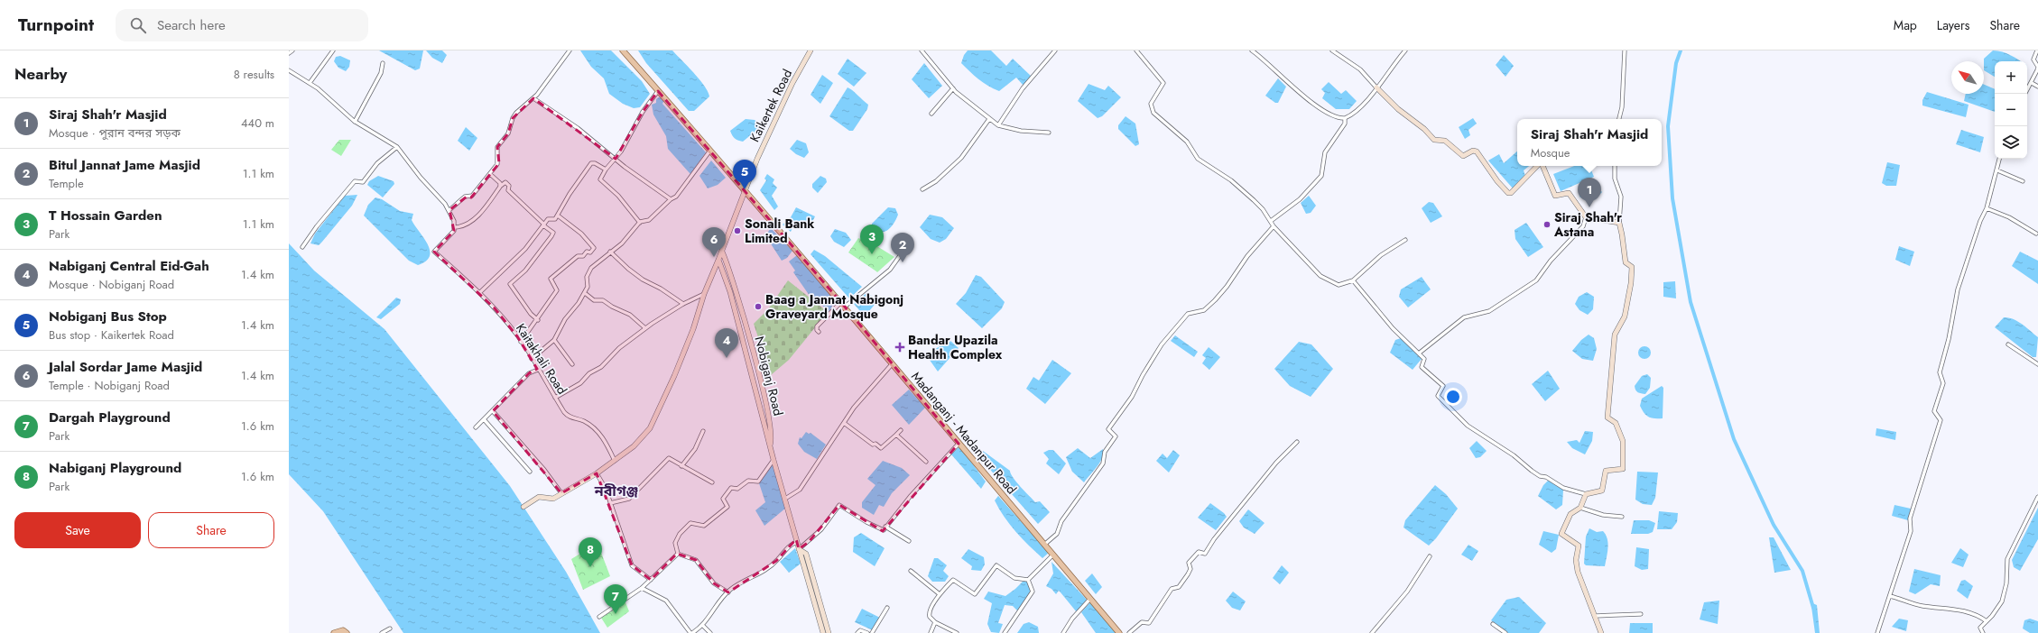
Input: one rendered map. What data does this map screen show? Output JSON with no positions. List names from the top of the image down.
{
  "streets": {
    "main road": ["Kaikertek Road", "Nobiganj Road", "Madanganj - Madanpur Road"],
    "street": ["Kaitakhali Road"]
  },
  "crossings": [
    ["Kaikertek Road", "Kaitakhali Road"],
    ["Kaikertek Road", "Nobiganj Road"],
    ["Kaikertek Road", "Madanganj - Madanpur Road"]
  ],
  "districts": ["নবীগঞ্জ"],
  "places": {
    "other": ["Siraj Shah'r Astana", "Sonali Bank Limited", "Baag a Jannat Nabigonj Graveyard Mosque"],
    "health": ["Bandar Upazila Health Complex"]
  },
  "north": "top left",
  "page": {
    "header": "Turnpoint",
    "search": "Search here",
    "nav": ["Map", "Layers", "Share"],
    "heading": ["Nearby", "8 results"],
    "map_buttons": ["+", "−"],
    "list": [
      {
        "mark": "1",
        "name": "Siraj Shah'r Masjid",
        "note": "Mosque · পুরান বন্দর সড়ক",
        "value": "440 m"
      },
      {
        "mark": "2",
        "name": "Bitul Jannat Jame Masjid",
        "note": "Temple",
        "value": "1.1 km"
      },
      {
        "mark": "3",
        "name": "T Hossain Garden",
        "note": "Park",
        "value": "1.1 km"
      },
      {
        "mark": "4",
        "name": "Nabiganj Central Eid-Gah",
        "note": "Mosque · Nobiganj Road",
        "value": "1.4 km"
      },
      {
        "mark": "5",
        "name": "Nobiganj Bus Stop",
        "note": "Bus stop · Kaikertek Road",
        "value": "1.4 km"
      },
      {
        "mark": "6",
        "name": "Jalal Sordar Jame Masjid",
        "note": "Temple · Nobiganj Road",
        "value": "1.4 km"
      },
      {
        "mark": "7",
        "name": "Dargah Playground",
        "note": "Park",
        "value": "1.6 km"
      },
      {
        "mark": "8",
        "name": "Nabiganj Playground",
        "note": "Park",
        "value": "1.6 km"
      }
    ],
    "popup": ["Siraj Shah'r Masjid", "Mosque"],
    "pins": [
      "5",
      "1",
      "3",
      "6",
      "2",
      "4",
      "8",
      "7"
    ],
    "buttons": ["Save", "Share"]
  }
}
